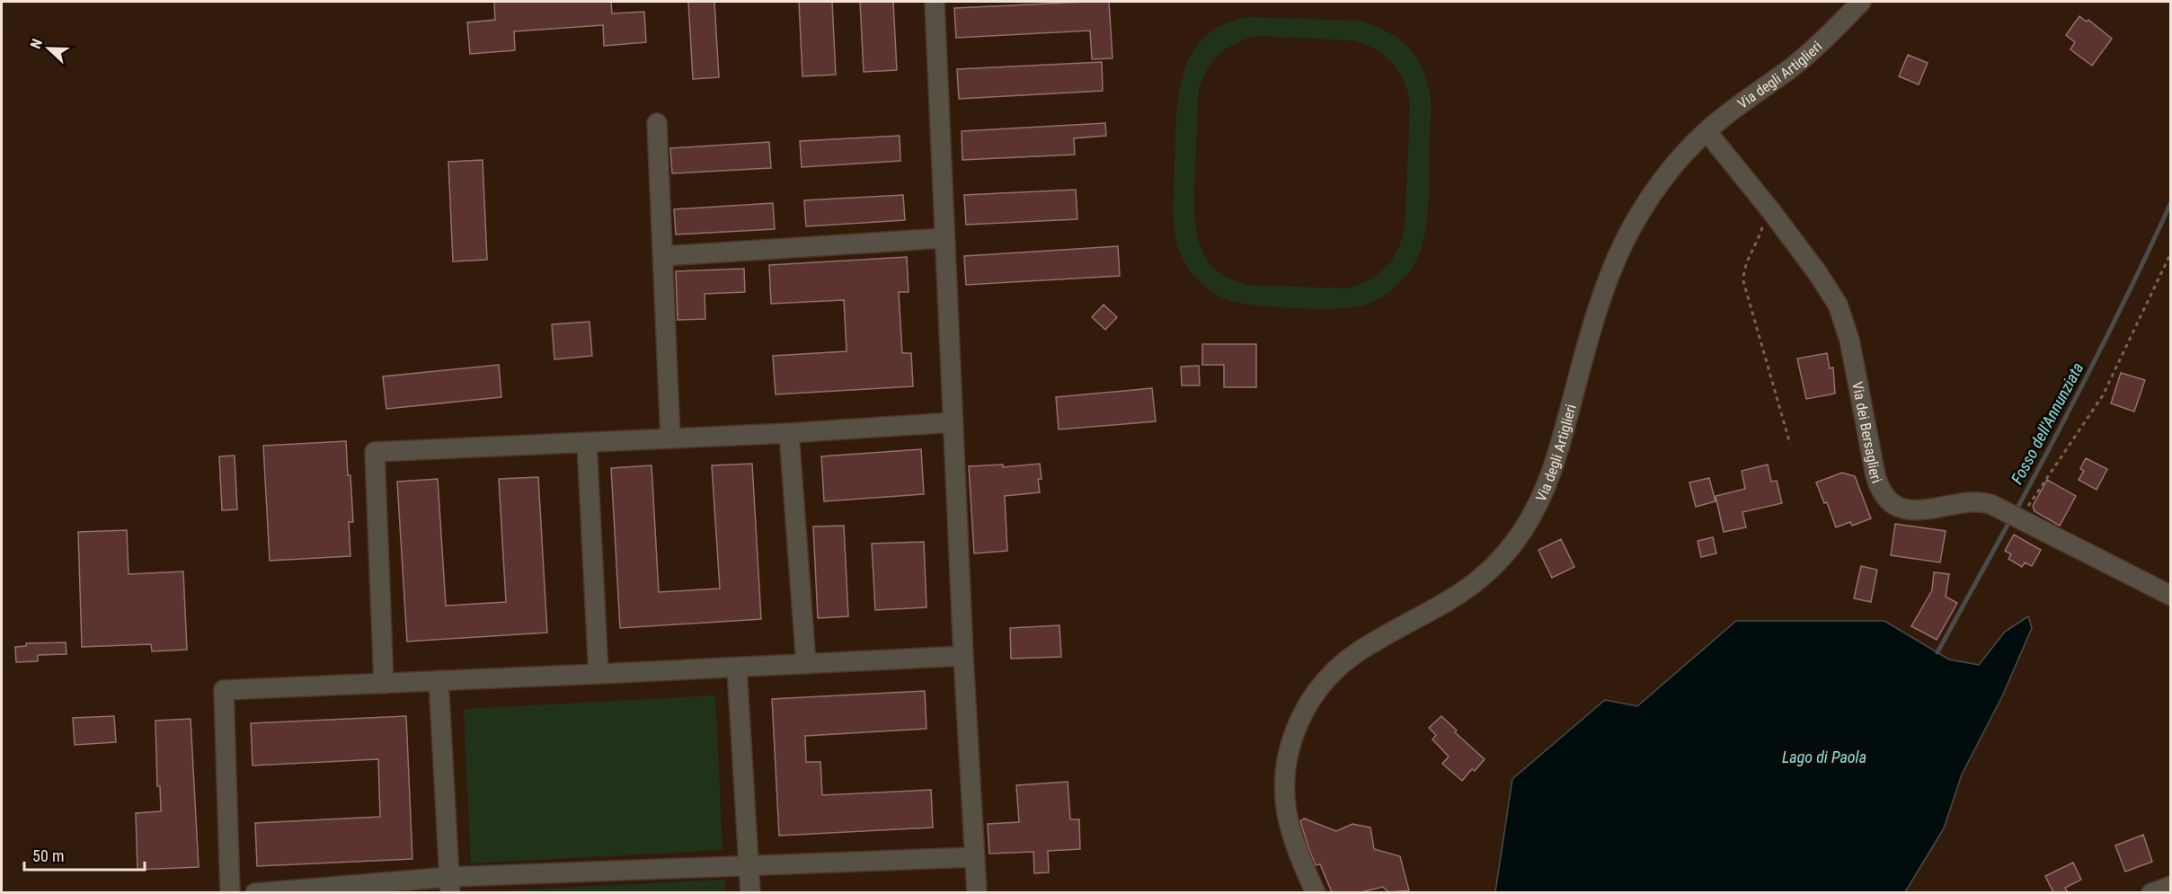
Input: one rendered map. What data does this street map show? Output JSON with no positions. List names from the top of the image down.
{
  "streets": {
    "street": ["Via degli Artiglieri", "Via dei Bersaglieri"]
  },
  "crossings": [
    ["Via degli Artiglieri", "Via dei Bersaglieri"]
  ],
  "water": ["Fosso dell'Annunziata", "Lago di Paola"],
  "scale_bar": "50 m",
  "north": "left"
}
